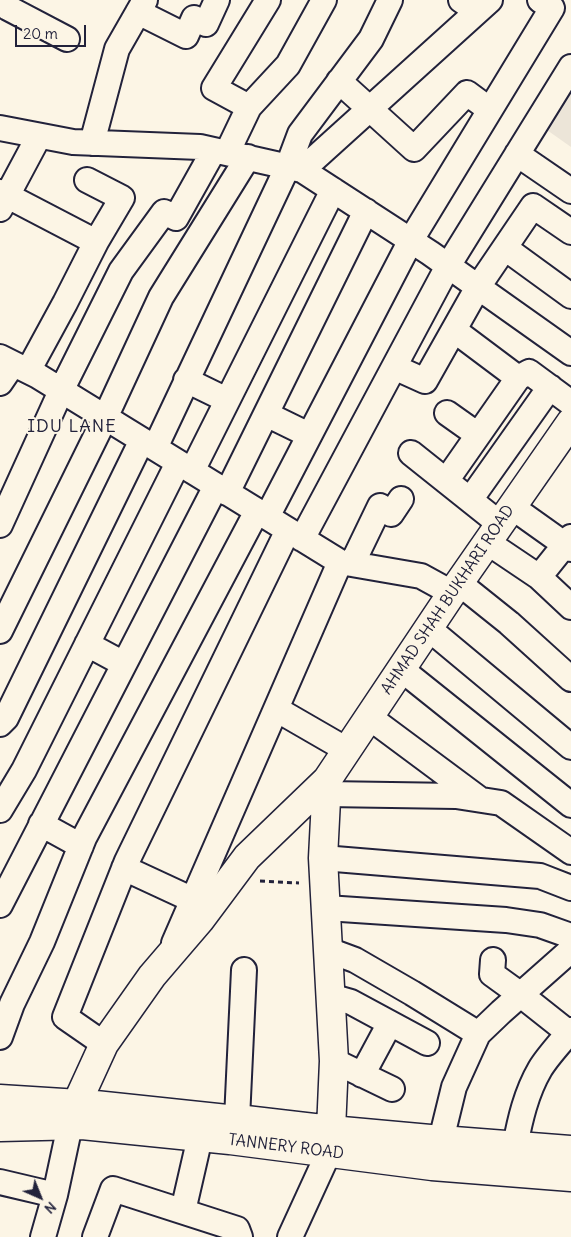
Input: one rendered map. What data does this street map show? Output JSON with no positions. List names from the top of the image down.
{
  "streets": {
    "main road": ["AHMAD SHAH BUKHARI ROAD", "TANNERY ROAD"]
  },
  "crossings": [
    ["AHMAD SHAH BUKHARI ROAD", "TANNERY ROAD"]
  ],
  "districts": ["IDU LANE"],
  "scale_bar": "20 m",
  "north": "bottom right"
}
